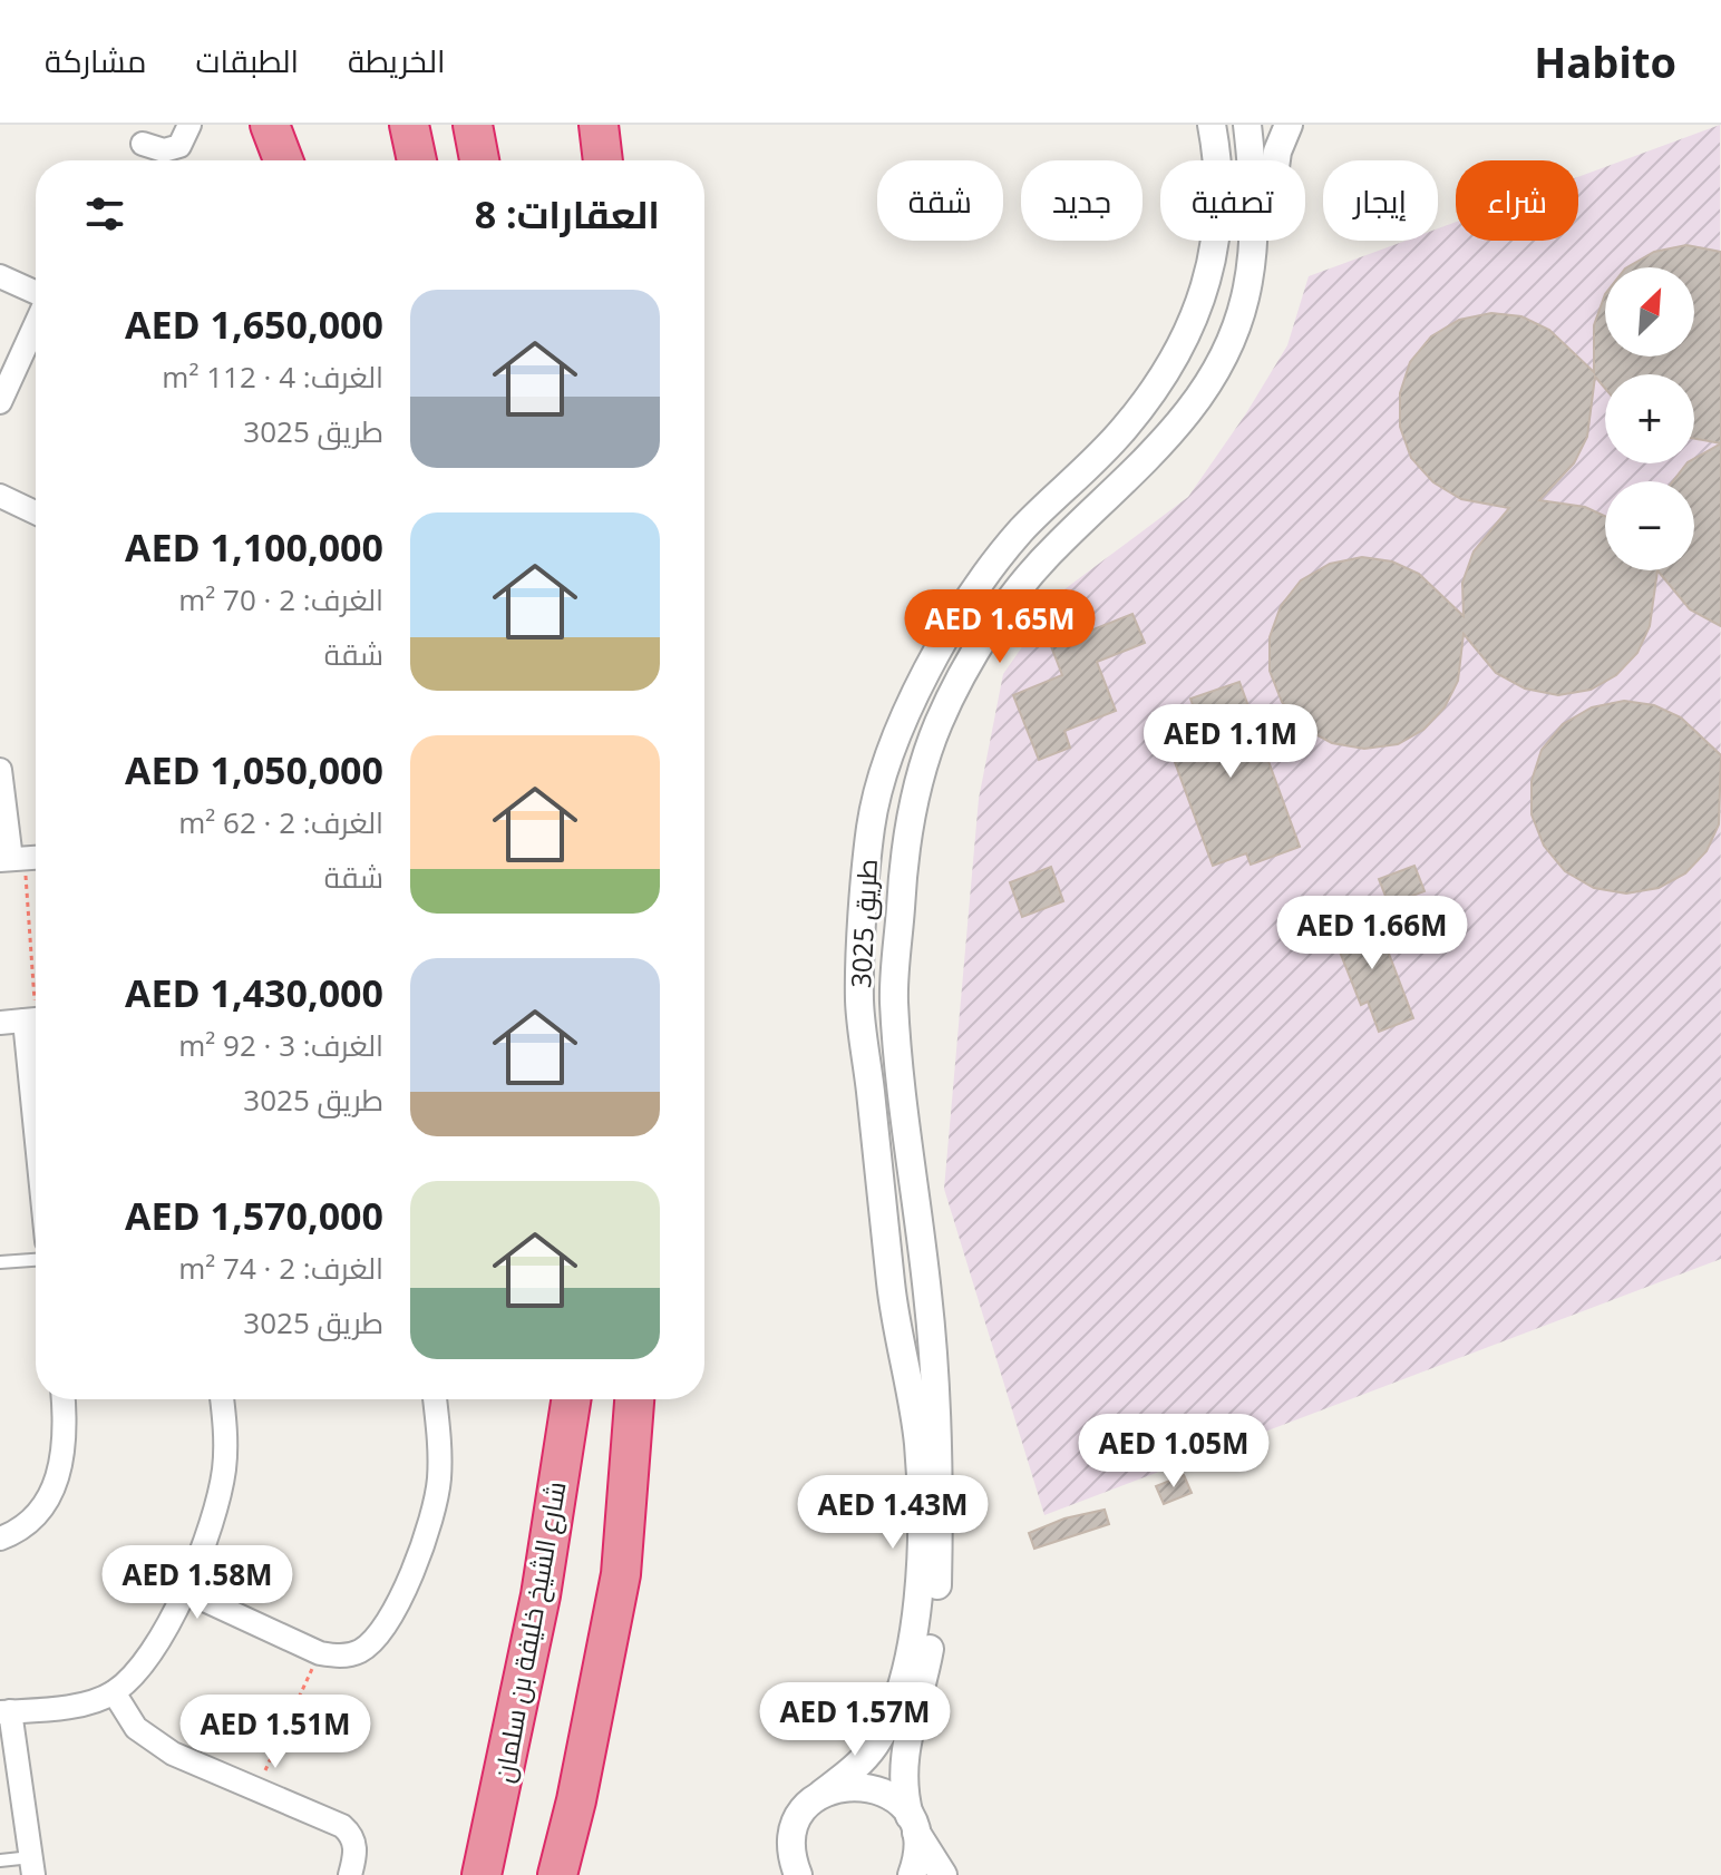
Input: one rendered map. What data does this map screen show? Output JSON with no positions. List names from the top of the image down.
{
  "streets": {
    "highway": ["شارع الشيخ خليفة بن سلمان"],
    "street": ["طريق 3025"]
  },
  "north": "top right",
  "page": {
    "header": "Habito",
    "nav": ["الخريطة", "الطبقات", "مشاركة"],
    "chip": [
      "شراء",
      "إيجار",
      "تصفية",
      "جديد",
      "شقة"
    ],
    "heading": "العقارات: 8",
    "map_buttons": ["+", "−"],
    "list": [
      {
        "name": "AED 1,650,000",
        "note": "الغرف: 4 · 112 m² · طريق 3025"
      },
      {
        "name": "AED 1,100,000",
        "note": "الغرف: 2 · 70 m² · شقة"
      },
      {
        "name": "AED 1,050,000",
        "note": "الغرف: 2 · 62 m² · شقة"
      },
      {
        "name": "AED 1,430,000",
        "note": "الغرف: 3 · 92 m² · طريق 3025"
      },
      {
        "name": "AED 1,570,000",
        "note": "الغرف: 2 · 74 m² · طريق 3025"
      }
    ],
    "price": [
      "AED 1.65M",
      "AED 1.1M",
      "AED 1.66M",
      "AED 1.05M",
      "AED 1.43M",
      "AED 1.58M",
      "AED 1.57M",
      "AED 1.51M"
    ]
  }
}
